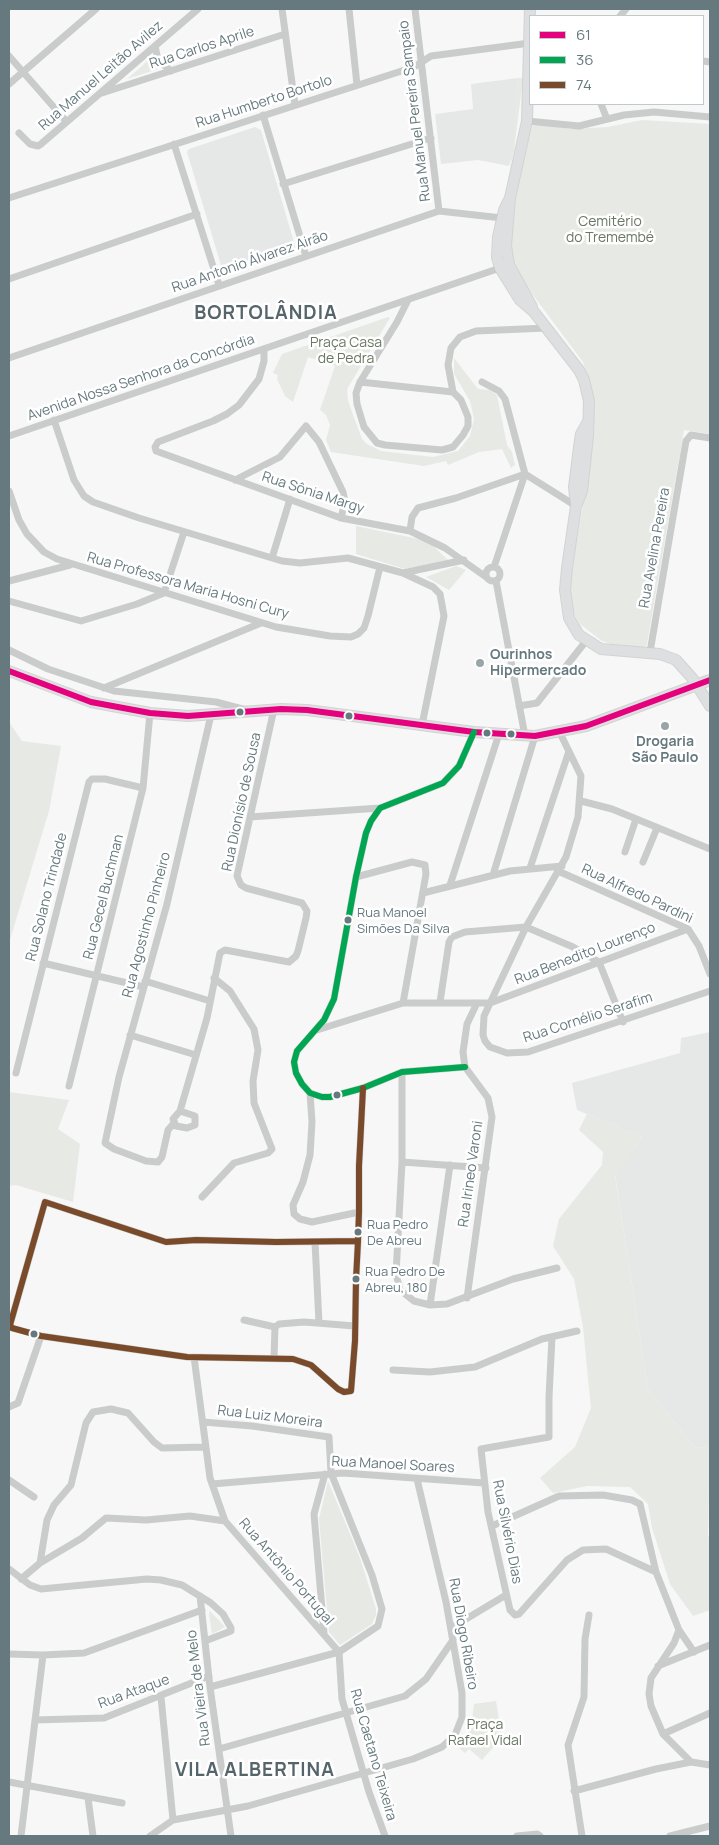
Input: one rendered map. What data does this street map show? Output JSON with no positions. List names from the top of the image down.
{
  "streets": {
    "street": [
      "Rua Carlos Aprile",
      "Rua Manuel Leitão Avilez",
      "Rua Humberto Bortolo",
      "Rua Manuel Pereira Sampaio",
      "Rua Antonio Álvarez Airão",
      "Avenida Nossa Senhora da Concórdia",
      "Rua Sônia Margy",
      "Rua Avelina Pereira",
      "Rua Professora Maria Hosni Cury",
      "Rua Dionísio de Sousa",
      "Rua Alfredo Pardini",
      "Rua Solano Trindade",
      "Rua Gecel Buchman",
      "Rua Agostinho Pinheiro",
      "Rua Benedito Lourenço",
      "Rua Cornélio Serafim",
      "Rua Irineo Varoni",
      "Rua Luiz Moreira",
      "Rua Manoel Soares",
      "Rua Silvério Dias",
      "Rua Antônio Portugal",
      "Rua Diogo Ribeiro",
      "Rua Vieira de Melo",
      "Rua Ataque",
      "Rua Caetano Teixeira"
    ]
  },
  "crossings": [
    ["Rua Carlos Aprile", "Rua Manuel Leitão Avilez"],
    ["Rua Humberto Bortolo", "Rua Manuel Pereira Sampaio"],
    ["Rua Manuel Pereira Sampaio", "Rua Antonio Álvarez Airão"],
    ["Avenida Nossa Senhora da Concórdia", "Rua Sônia Margy"],
    ["Rua Alfredo Pardini", "Rua Benedito Lourenço"],
    ["Rua Alfredo Pardini", "Rua Cornélio Serafim"],
    ["Rua Solano Trindade", "Rua Gecel Buchman"],
    ["Rua Benedito Lourenço", "Rua Cornélio Serafim"],
    ["Rua Luiz Moreira", "Rua Manoel Soares"],
    ["Rua Luiz Moreira", "Rua Antônio Portugal"],
    ["Rua Manoel Soares", "Rua Silvério Dias"],
    ["Rua Manoel Soares", "Rua Antônio Portugal"],
    ["Rua Manoel Soares", "Rua Diogo Ribeiro"],
    ["Rua Antônio Portugal", "Rua Caetano Teixeira"],
    ["Rua Diogo Ribeiro", "Rua Vieira de Melo"],
    ["Rua Diogo Ribeiro", "Rua Caetano Teixeira"],
    ["Rua Vieira de Melo", "Rua Ataque"]
  ],
  "districts": ["BORTOLÂNDIA", "VILA ALBERTINA"],
  "parks": ["Cemitério do Tremembé", "Praça Casa de Pedra", "Praça Rafael Vidal"],
  "places": [
    "Ourinhos Hipermercado",
    "Drogaria São Paulo",
    "Rua Manoel Simões Da Silva",
    "Rua Pedro De Abreu",
    "Rua Pedro De Abreu, 180"
  ],
  "lines": ["transit line 61", "transit line 36", "transit line 74"],
  "legend": ["61", "36", "74"]
}
